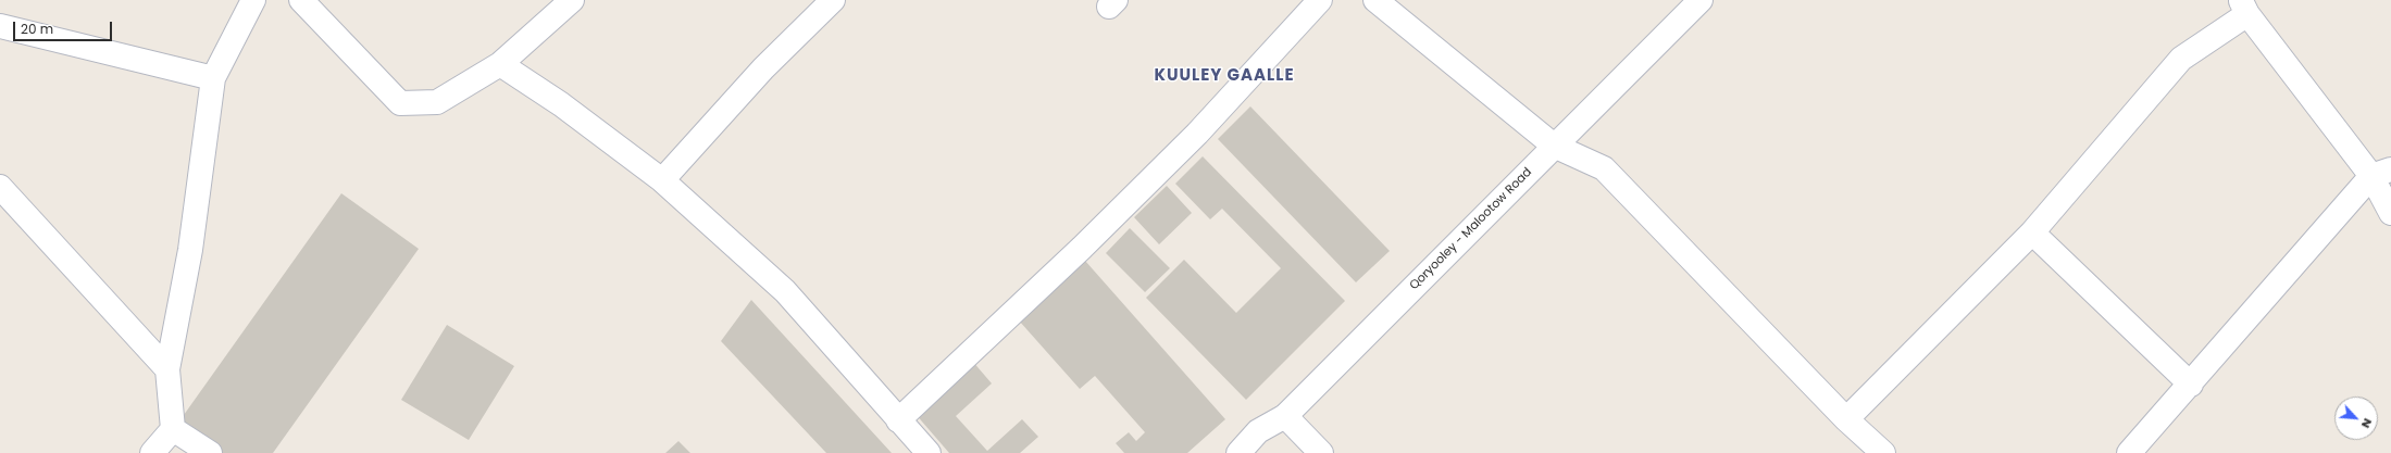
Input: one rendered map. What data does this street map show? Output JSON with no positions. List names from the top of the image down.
{
  "streets": {
    "street": ["Qoryooley - Malootow Road"]
  },
  "districts": ["KUULEY GAALLE"],
  "scale_bar": "20 m",
  "north": "bottom right"
}
